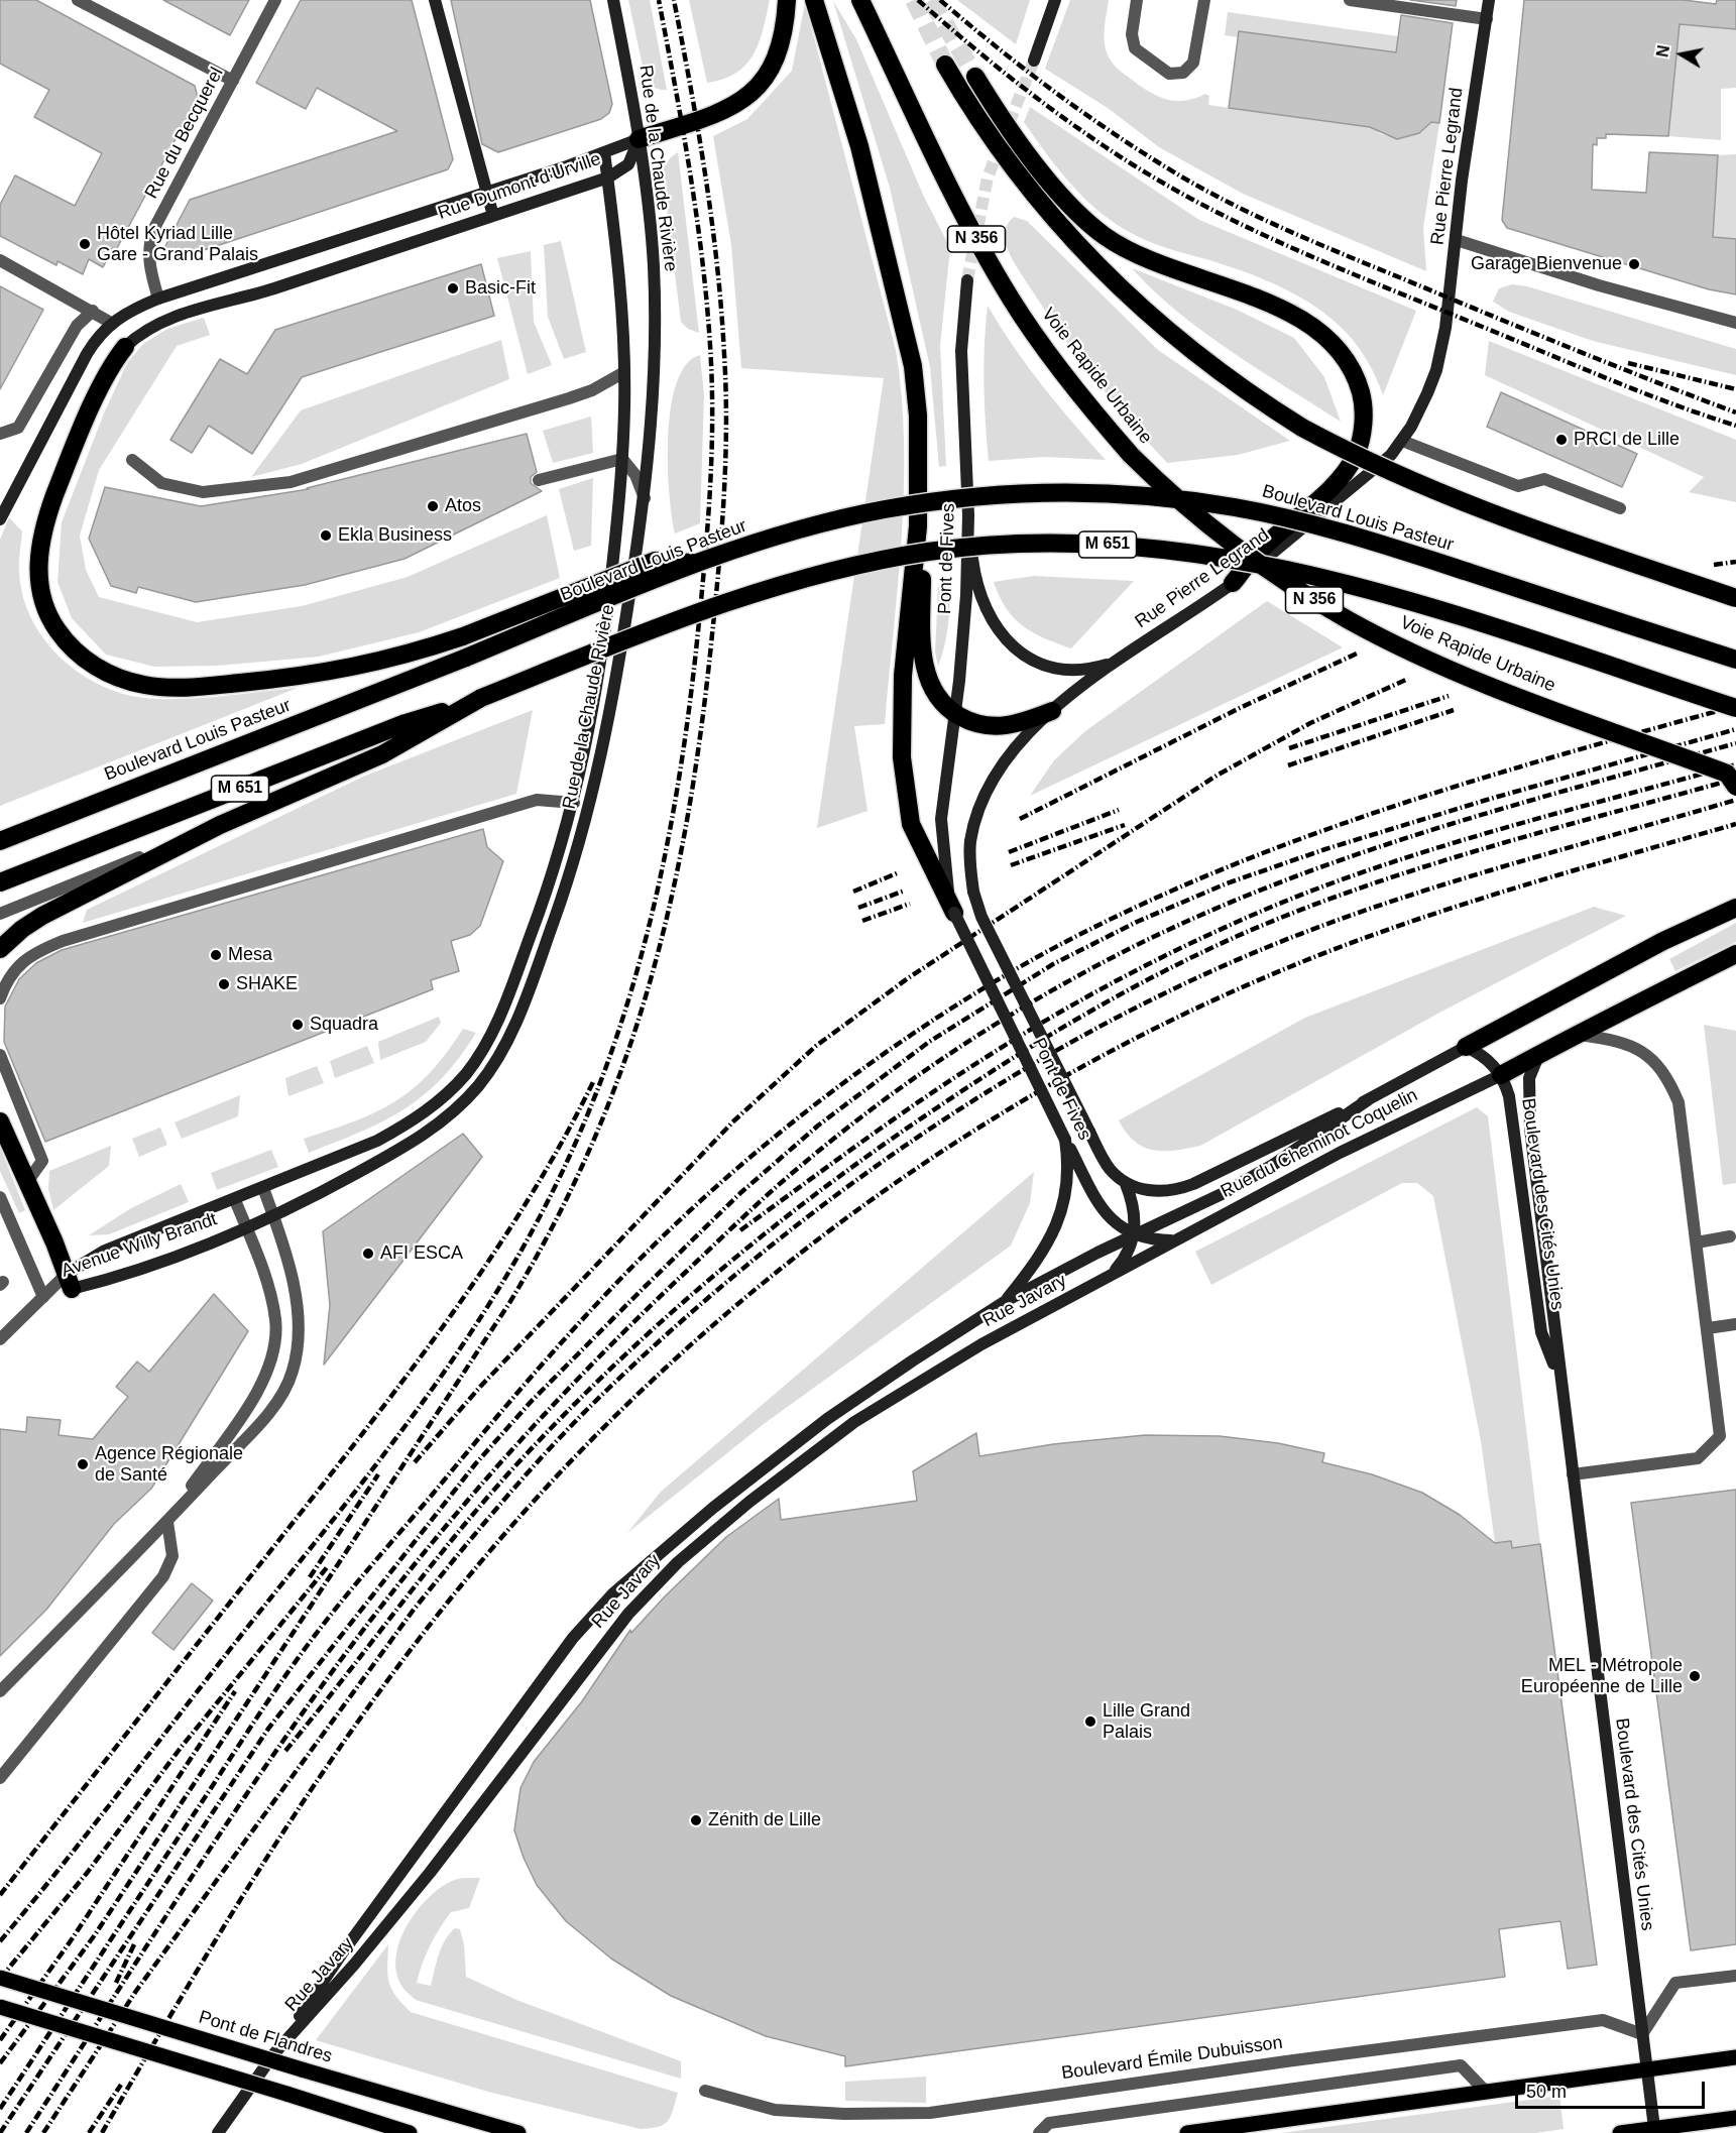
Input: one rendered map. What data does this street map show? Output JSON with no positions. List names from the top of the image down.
{
  "streets": {
    "highway": [
      "N 356",
      "Voie Rapide Urbaine",
      "Boulevard Louis Pasteur",
      "M 651"
    ],
    "main road": [
      "Rue Pierre Legrand",
      "Rue de la Chaude Rivière",
      "Rue Dumont d'Urville",
      "Pont de Fives",
      "Rue du Cheminot Coquelin",
      "Boulevard des Cités Unies",
      "Avenue Willy Brandt",
      "Rue Javary",
      "Pont de Flandres"
    ],
    "street": ["Rue du Becquerel", "Boulevard Émile Dubuisson"]
  },
  "crossings": [
    ["Rue du Becquerel", "Rue Dumont d'Urville"],
    ["Rue Pierre Legrand", "Pont de Fives"],
    ["Rue de la Chaude Rivière", "Rue Dumont d'Urville"],
    ["Rue de la Chaude Rivière", "Avenue Willy Brandt"],
    ["Pont de Fives", "Rue du Cheminot Coquelin"],
    ["Pont de Fives", "Rue Javary"],
    ["Rue du Cheminot Coquelin", "Boulevard des Cités Unies"],
    ["Rue du Cheminot Coquelin", "Rue Javary"],
    ["Boulevard des Cités Unies", "Boulevard Émile Dubuisson"]
  ],
  "places": [
    "Hôtel Kyriad Lille Gare - Grand Palais",
    "Garage Bienvenue",
    "Basic-Fit",
    "PRCI de Lille",
    "Atos",
    "Ekla Business",
    "Mesa",
    "SHAKE",
    "Squadra",
    "AFI ESCA",
    "Agence Régionale de Santé",
    "MEL - Métropole Européenne de Lille",
    "Lille Grand Palais",
    "Zénith de Lille"
  ],
  "scale_bar": "50 m",
  "north": "left"
}
